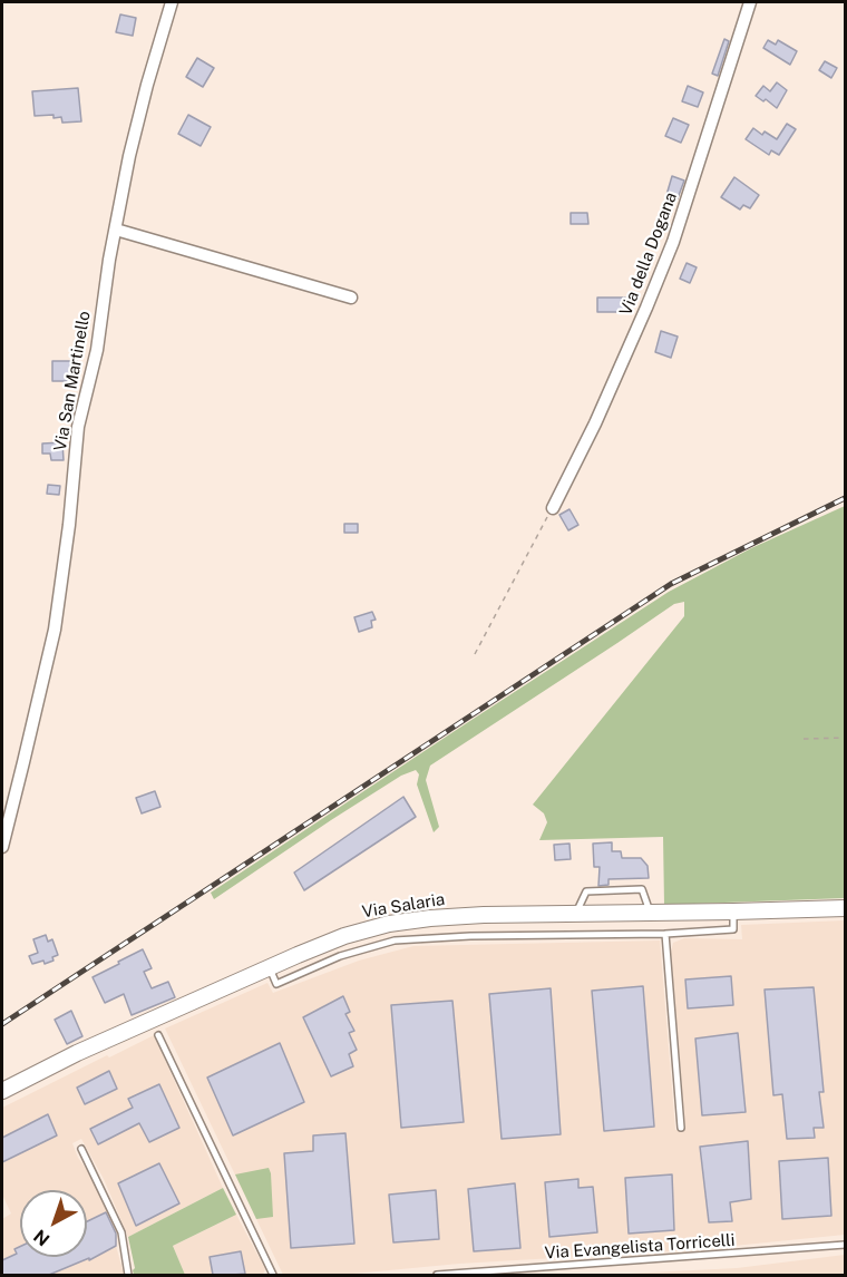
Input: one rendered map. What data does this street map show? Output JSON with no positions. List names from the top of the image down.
{
  "streets": {
    "main road": ["Via Salaria"],
    "street": ["Via della Dogana", "Via San Martinello"],
    "lane": ["Via Evangelista Torricelli"]
  },
  "north": "bottom left"
}
